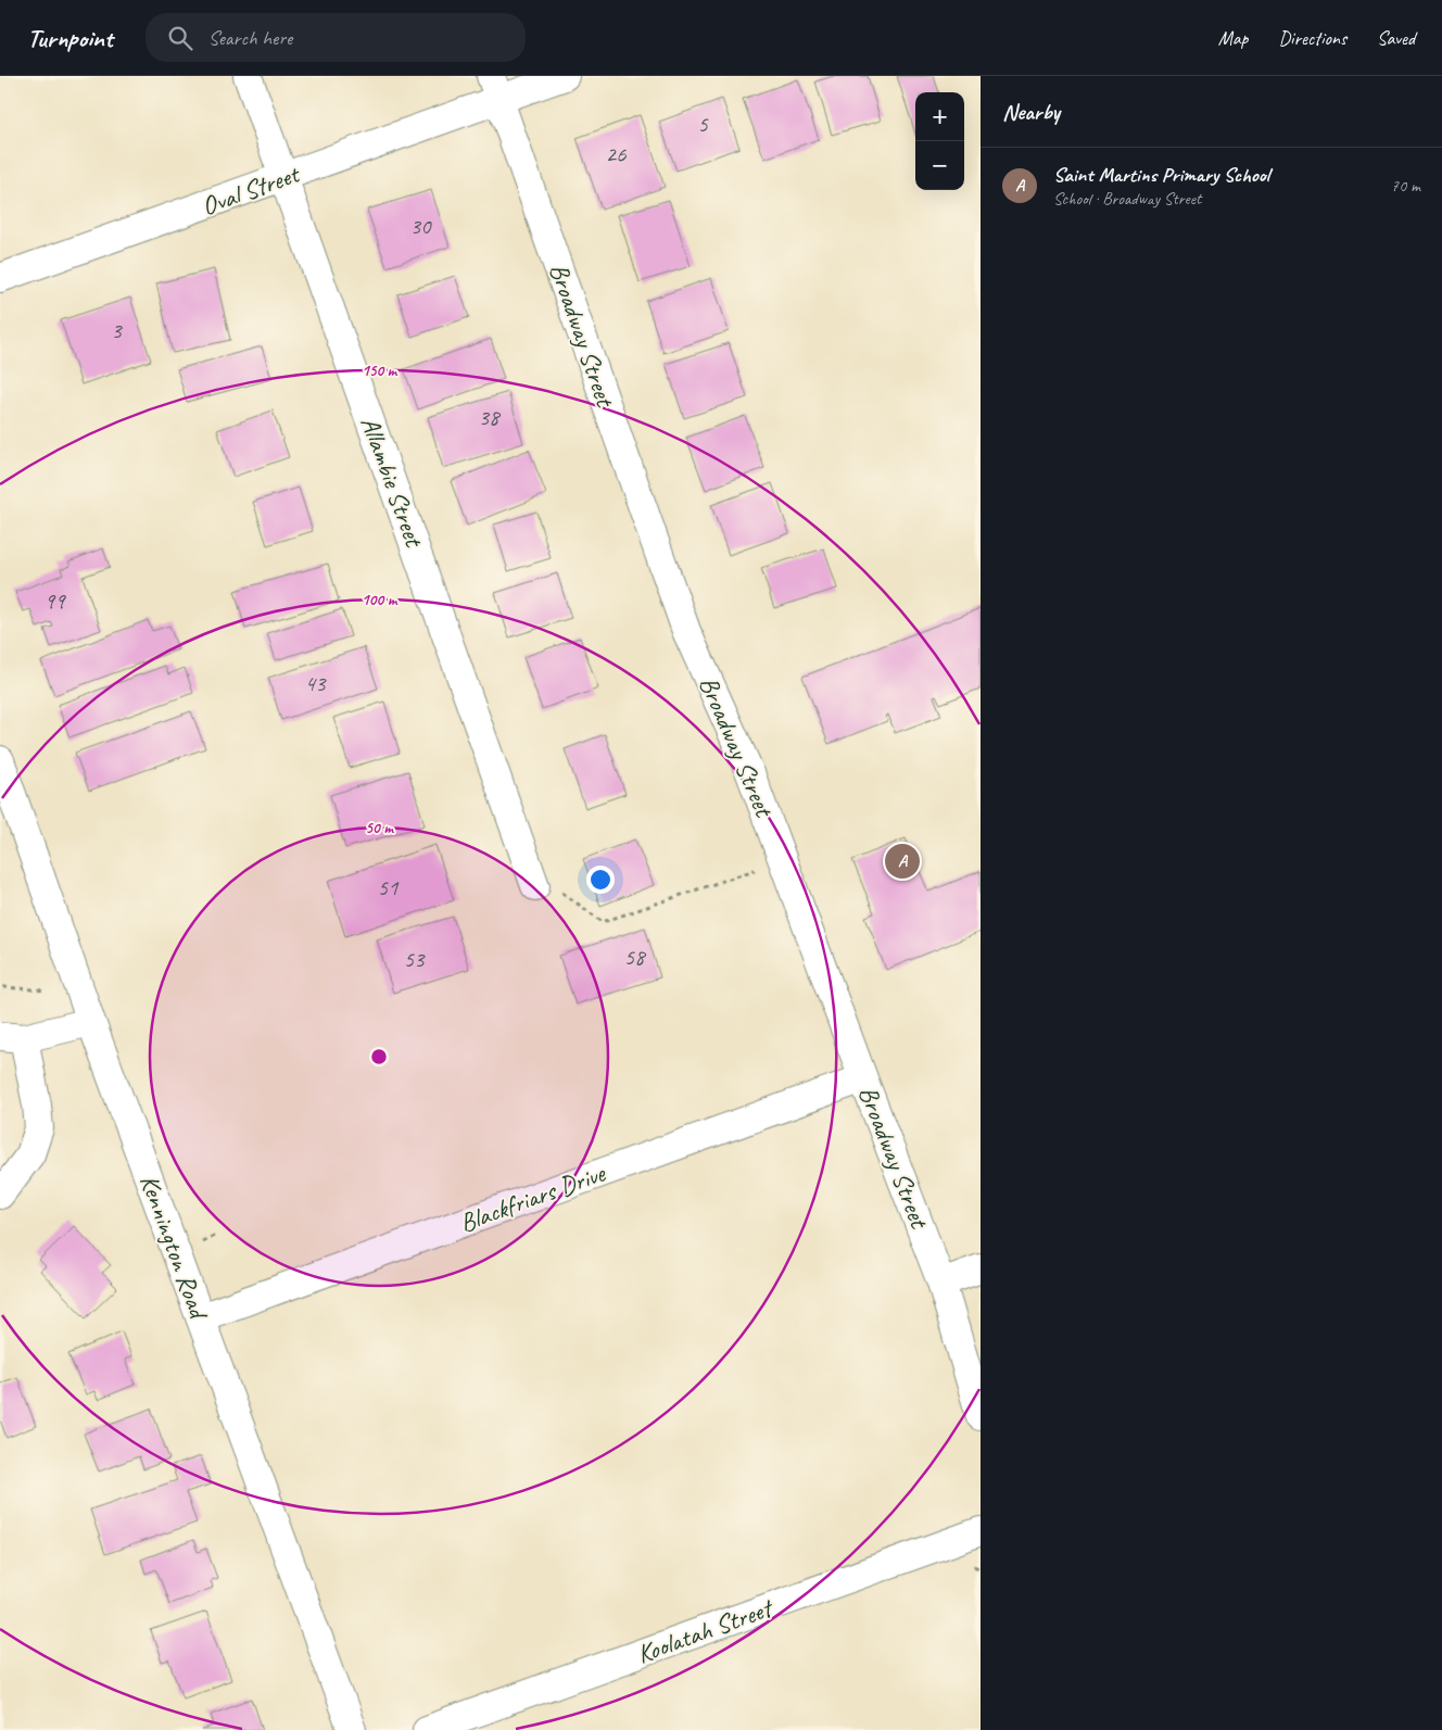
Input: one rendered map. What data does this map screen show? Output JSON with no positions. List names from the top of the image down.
{
  "streets": {
    "street": [
      "Oval Street",
      "Broadway Street",
      "Allambie Street",
      "Blackfriars Drive",
      "Kennington Road",
      "Koolatah Street"
    ]
  },
  "crossings": [
    ["Oval Street", "Broadway Street"],
    ["Oval Street", "Allambie Street"],
    ["Broadway Street", "Blackfriars Drive"],
    ["Blackfriars Drive", "Kennington Road"]
  ],
  "house_numbers": [
    "5",
    "26",
    "30",
    "3",
    "38",
    "99",
    "43",
    "51",
    "58",
    "53"
  ],
  "page": {
    "header": "Turnpoint",
    "search": "Search here",
    "nav": ["Map", "Directions", "Saved"],
    "heading": "Nearby",
    "map_buttons": ["+", "−"],
    "list": [
      {
        "mark": "A",
        "name": "Saint Martins Primary School",
        "note": "School · Broadway Street",
        "value": "70 m"
      }
    ],
    "pins": "A"
  },
  "rings": ["150 m", "100 m", "50 m"]
}
